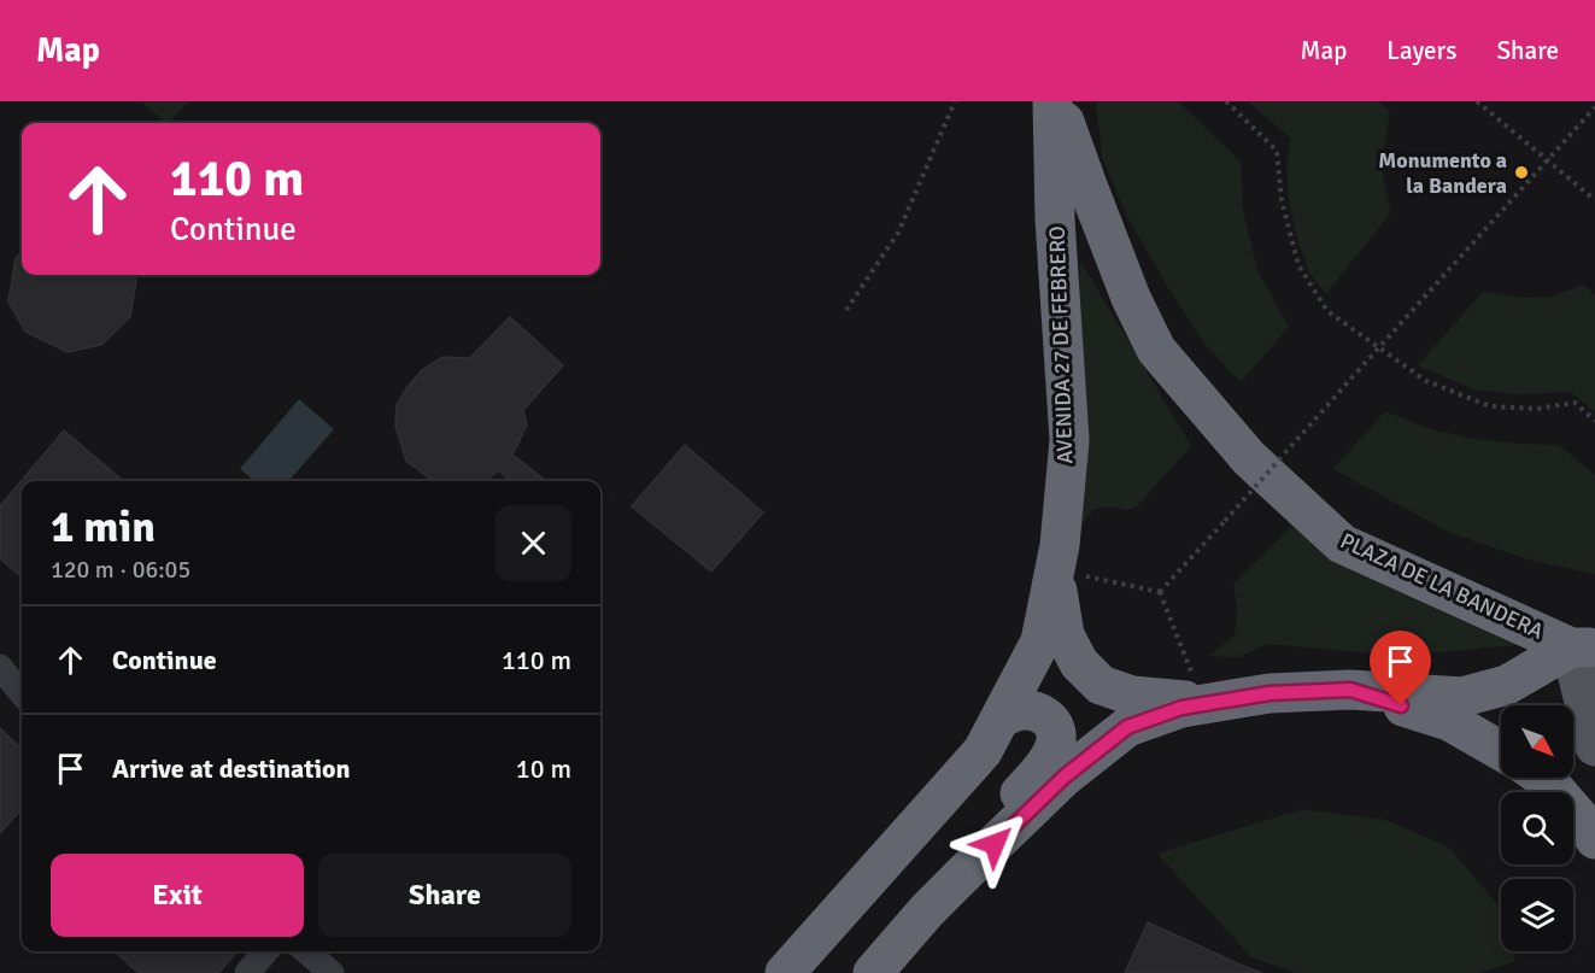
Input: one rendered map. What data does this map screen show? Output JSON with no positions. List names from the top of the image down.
{
  "streets": {
    "highway": ["AVENIDA 27 DE FEBRERO", "PLAZA DE LA BANDERA"]
  },
  "crossings": [
    ["AVENIDA 27 DE FEBRERO", "PLAZA DE LA BANDERA"]
  ],
  "places": ["Monumento a la Bandera"],
  "north": "bottom right",
  "page": {
    "header": "Map",
    "nav": ["Map", "Layers", "Share"],
    "turn": ["110 m", "Continue"],
    "heading": ["1 min", "120 m · 06:05"],
    "list": [
      {
        "name": "Continue",
        "value": "110 m"
      },
      {
        "name": "Arrive at destination",
        "value": "10 m"
      }
    ],
    "buttons": ["Exit", "Share"]
  }
}
